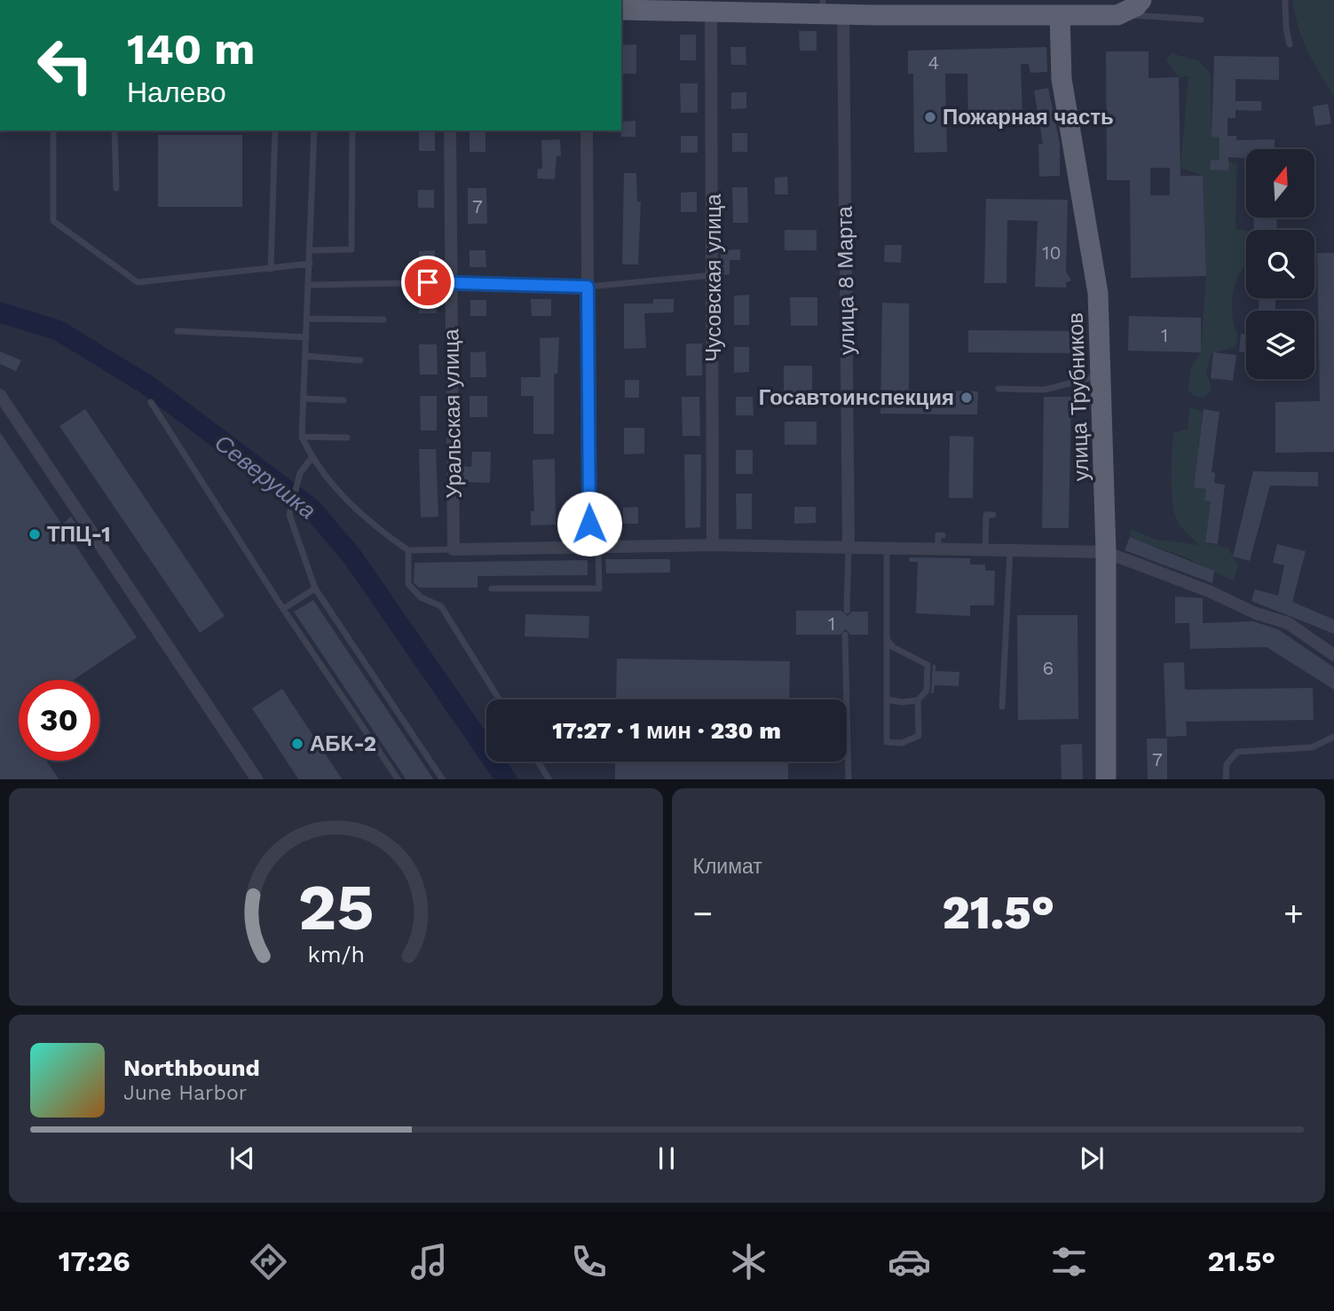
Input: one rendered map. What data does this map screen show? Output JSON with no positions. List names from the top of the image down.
{
  "streets": {
    "main road": ["улица Трубников"],
    "street": ["Чусовская улица", "улица 8 Марта", "Уральская улица"]
  },
  "water": ["Северушка"],
  "places": [
    "Пожарная часть",
    "Госавтоинспекция",
    "ТПЦ-1",
    "АБК-2"
  ],
  "house_numbers": [
    "4",
    "7",
    "10",
    "1",
    "1",
    "6",
    "7"
  ],
  "north": "top",
  "page": {
    "turn": ["140 m", "Налево"],
    "limit": "30",
    "trip": "17:27 · 1 мин · 230 m",
    "tile": "Климат",
    "heat": ["−", "21.5°", "+"],
    "song": ["Northbound", "June Harbor"],
    "tabs": ["17:26", "21.5°"],
    "gauge": ["25", "km/h"]
  }
}
